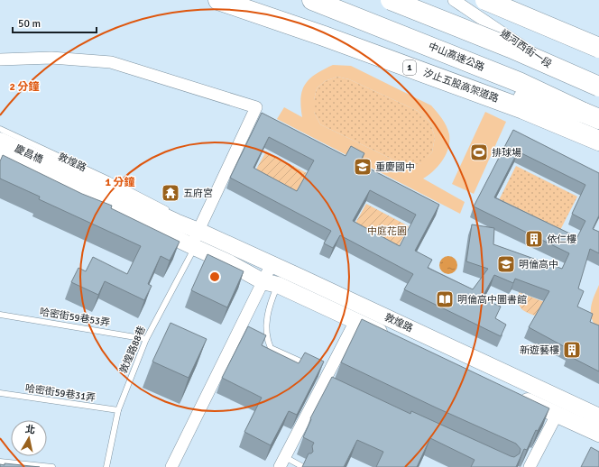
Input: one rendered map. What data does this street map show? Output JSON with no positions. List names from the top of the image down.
{
  "streets": {
    "highway": ["中山高速公路", "1", "汐止五股高架道路"],
    "street": ["通河西街一段", "慶昌橋", "敦煌路"],
    "lane": ["哈密街59巷53弄", "敦煌路88巷", "哈密街59巷31弄"]
  },
  "crossings": [
    ["中山高速公路", "1"],
    ["慶昌橋", "敦煌路"],
    ["敦煌路", "敦煌路88巷"],
    ["哈密街59巷53弄", "敦煌路88巷"],
    ["敦煌路88巷", "哈密街59巷31弄"]
  ],
  "parks": ["中庭花園"],
  "places": {
    "sports": ["排球場"],
    "school or university": ["重慶國中", "明倫高中"],
    "temple": ["五府宮"],
    "building": ["依仁樓", "新遊藝樓"],
    "library": ["明倫高中圖書館"]
  },
  "scale_bar": "50 m",
  "north": "top",
  "rings": ["2 分鐘", "1 分鐘"]
}
